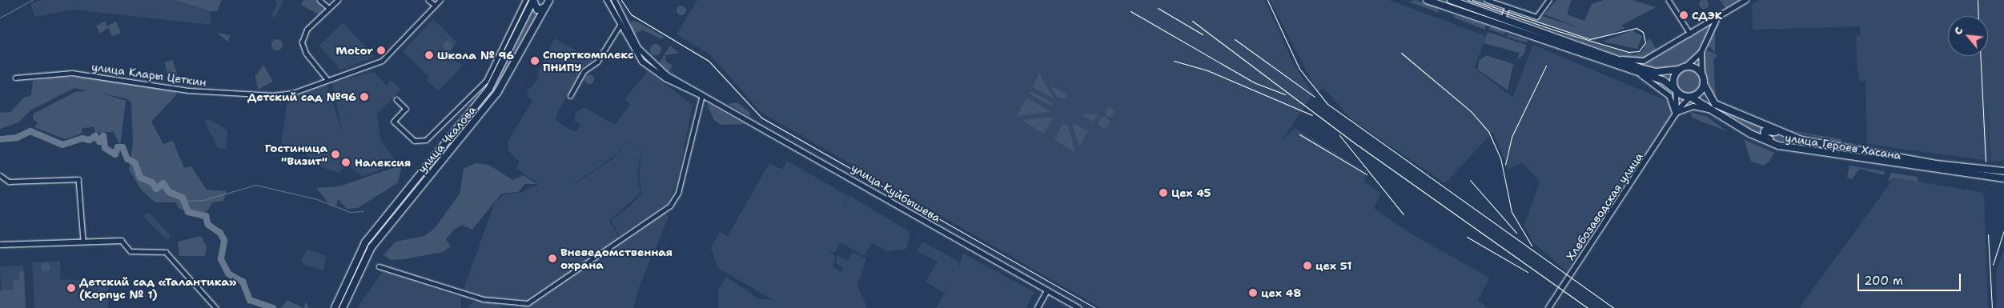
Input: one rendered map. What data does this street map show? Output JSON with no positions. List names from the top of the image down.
{
  "streets": {
    "main road": [
      "улица Чкалова",
      "улица Героев Хасана",
      "улица Куйбышева",
      "Хлебозаводская улица"
    ],
    "street": ["улица Клары Цеткин"]
  },
  "crossings": [
    ["улица Героев Хасана", "Хлебозаводская улица"]
  ],
  "places": [
    "СДЭК",
    "Motor",
    "Школа № 96",
    "Спорткомплекс ПНИПУ",
    "Детский сад №96",
    "Гостиница \"Визит\"",
    "Налексия",
    "Цех 45",
    "Вневедомственная охрана",
    "цех 51",
    "Детский сад «Талантика» (Корпус № 1)",
    "цех 48"
  ],
  "scale_bar": "200 m",
  "north": "top left"
}
